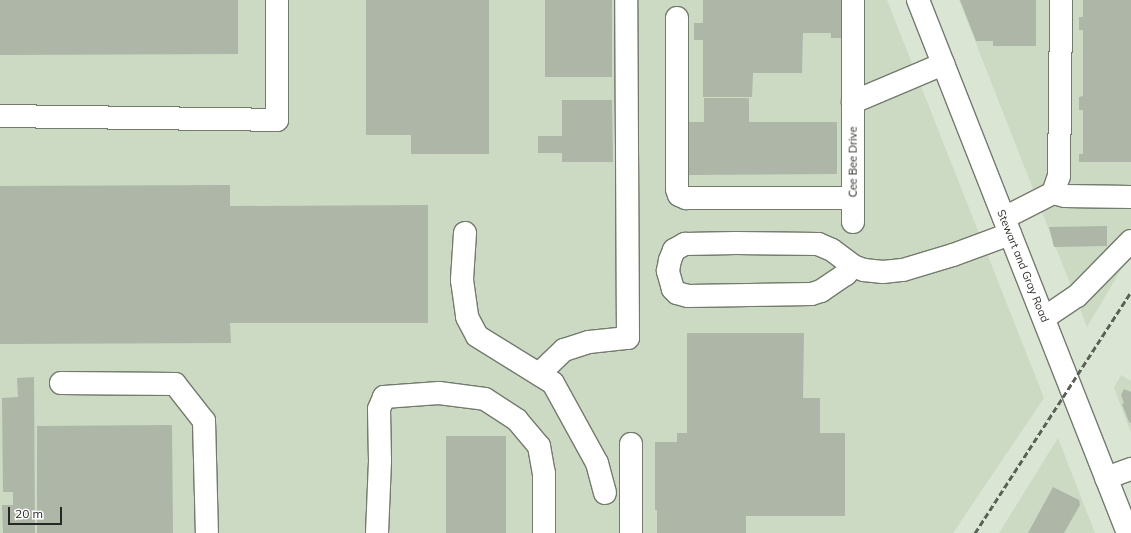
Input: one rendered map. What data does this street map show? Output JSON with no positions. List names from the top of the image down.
{
  "streets": {
    "main road": ["Cee Bee Drive", "Stewart and Gray Road"]
  },
  "scale_bar": "20 m"
}
